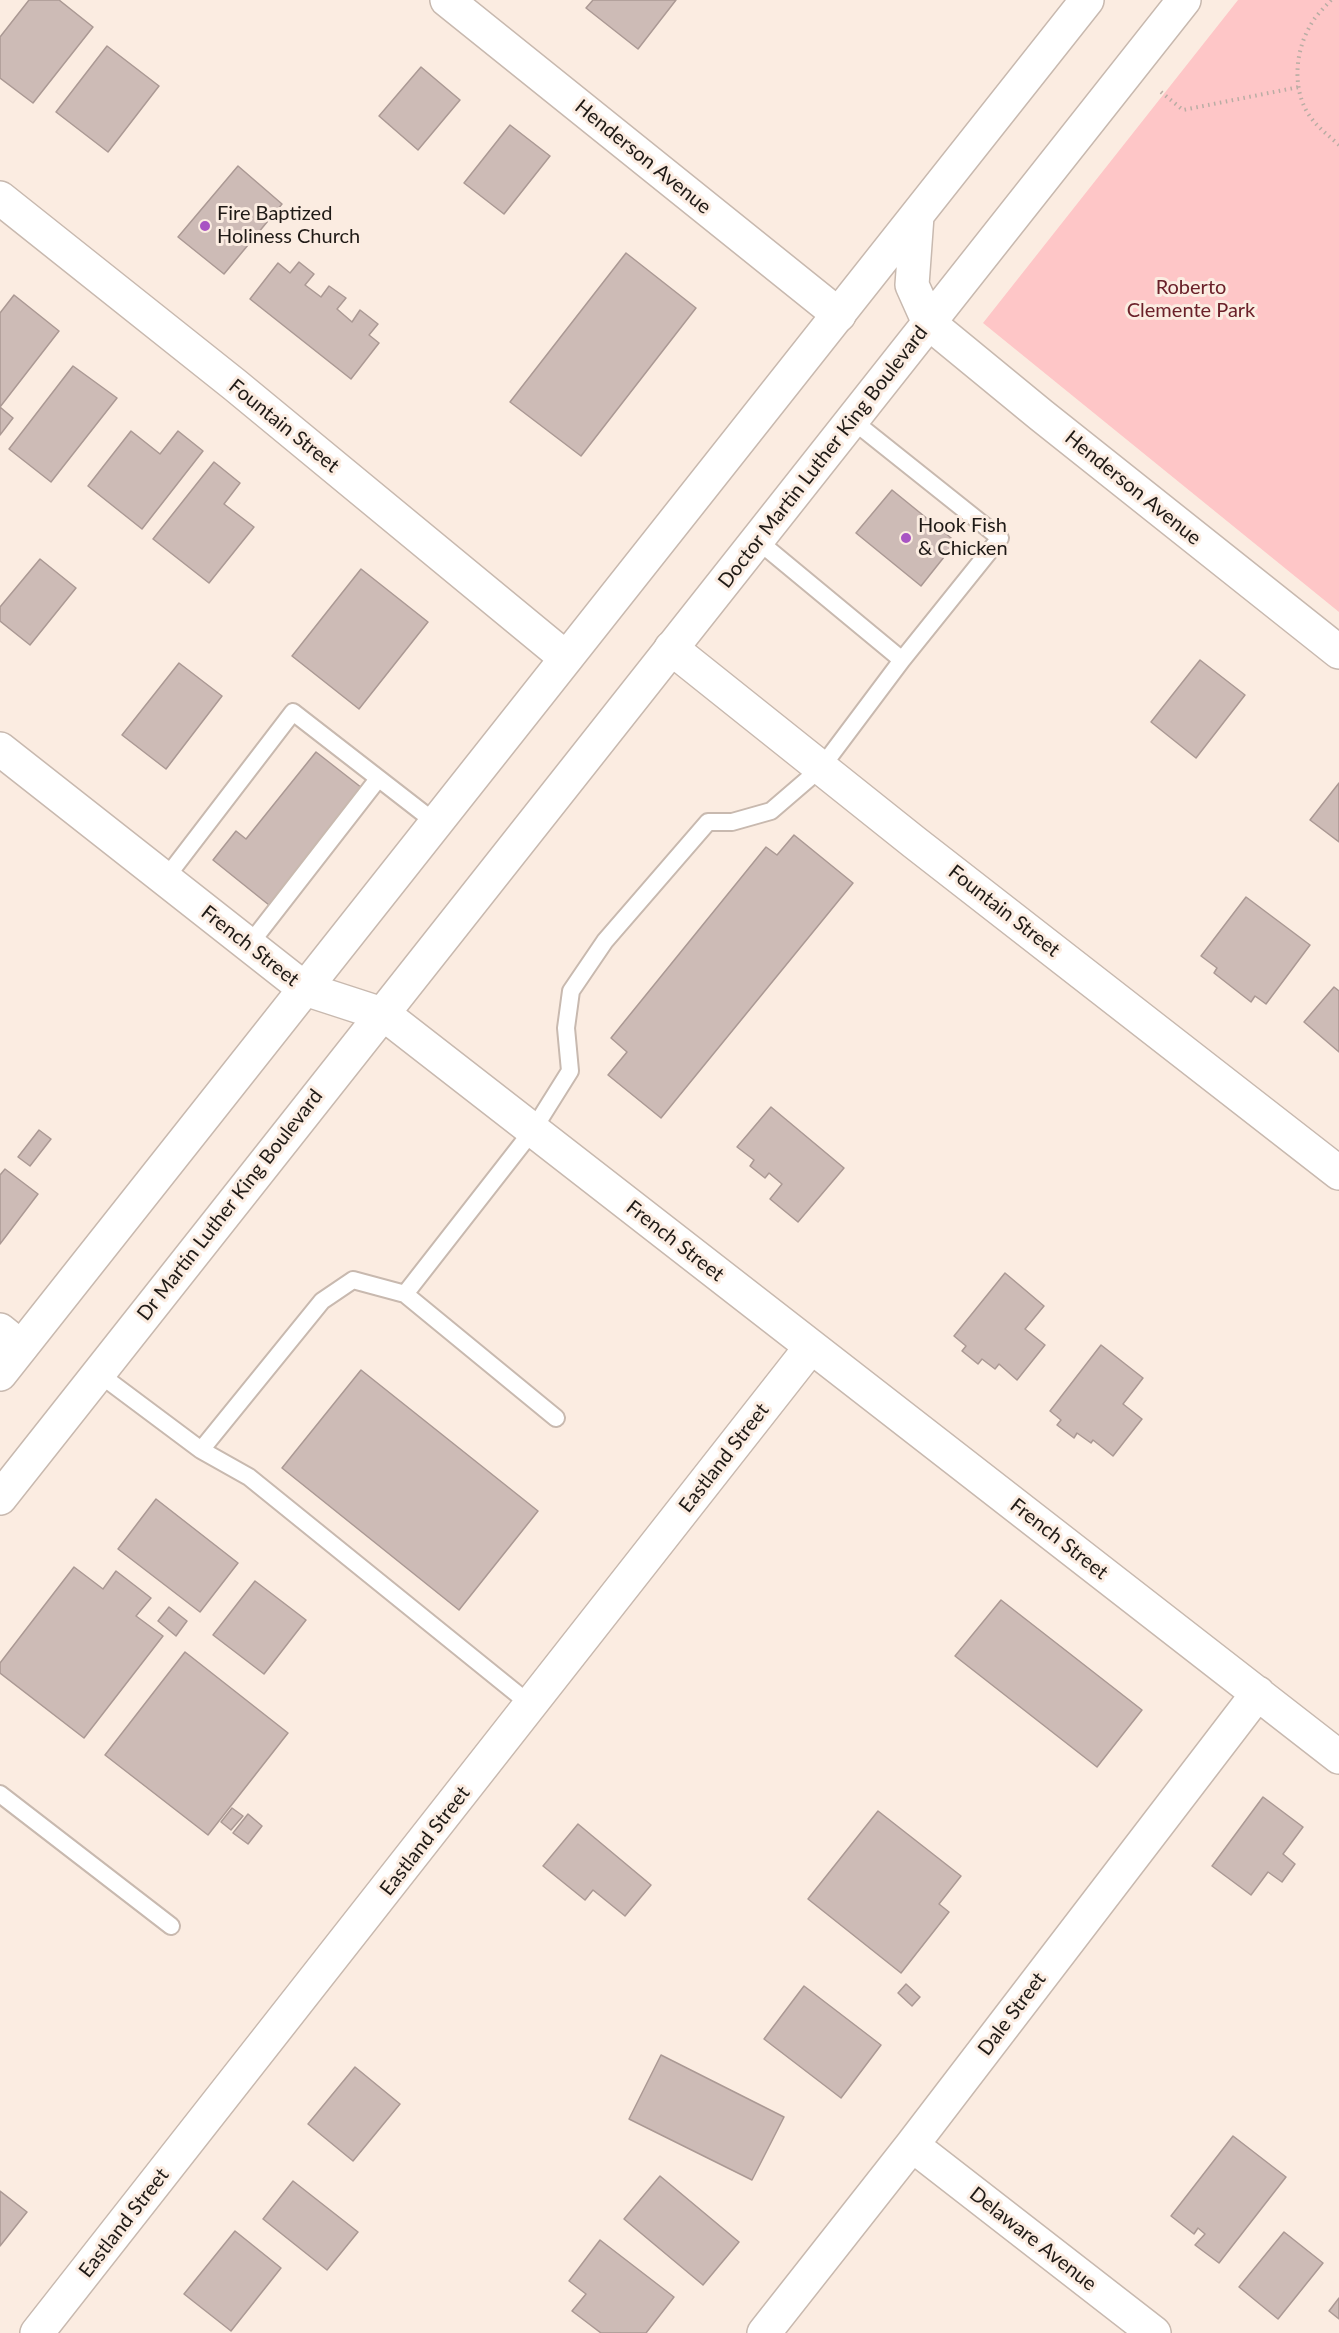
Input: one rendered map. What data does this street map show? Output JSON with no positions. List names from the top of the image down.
{
  "streets": {
    "street": [
      "Henderson Avenue",
      "Fountain Street",
      "Doctor Martin Luther King Boulevard",
      "French Street",
      "Dr Martin Luther King Boulevard",
      "Eastland Street",
      "Dale Street",
      "Delaware Avenue"
    ]
  },
  "crossings": [
    ["Henderson Avenue", "Doctor Martin Luther King Boulevard"],
    ["Fountain Street", "Doctor Martin Luther King Boulevard"],
    ["Doctor Martin Luther King Boulevard", "Dr Martin Luther King Boulevard"],
    ["French Street", "Dr Martin Luther King Boulevard"],
    ["French Street", "Eastland Street"],
    ["French Street", "Dale Street"],
    ["Dale Street", "Delaware Avenue"]
  ],
  "parks": ["Roberto Clemente Park"],
  "places": ["Fire Baptized Holiness Church", "Hook Fish & Chicken"]
}
